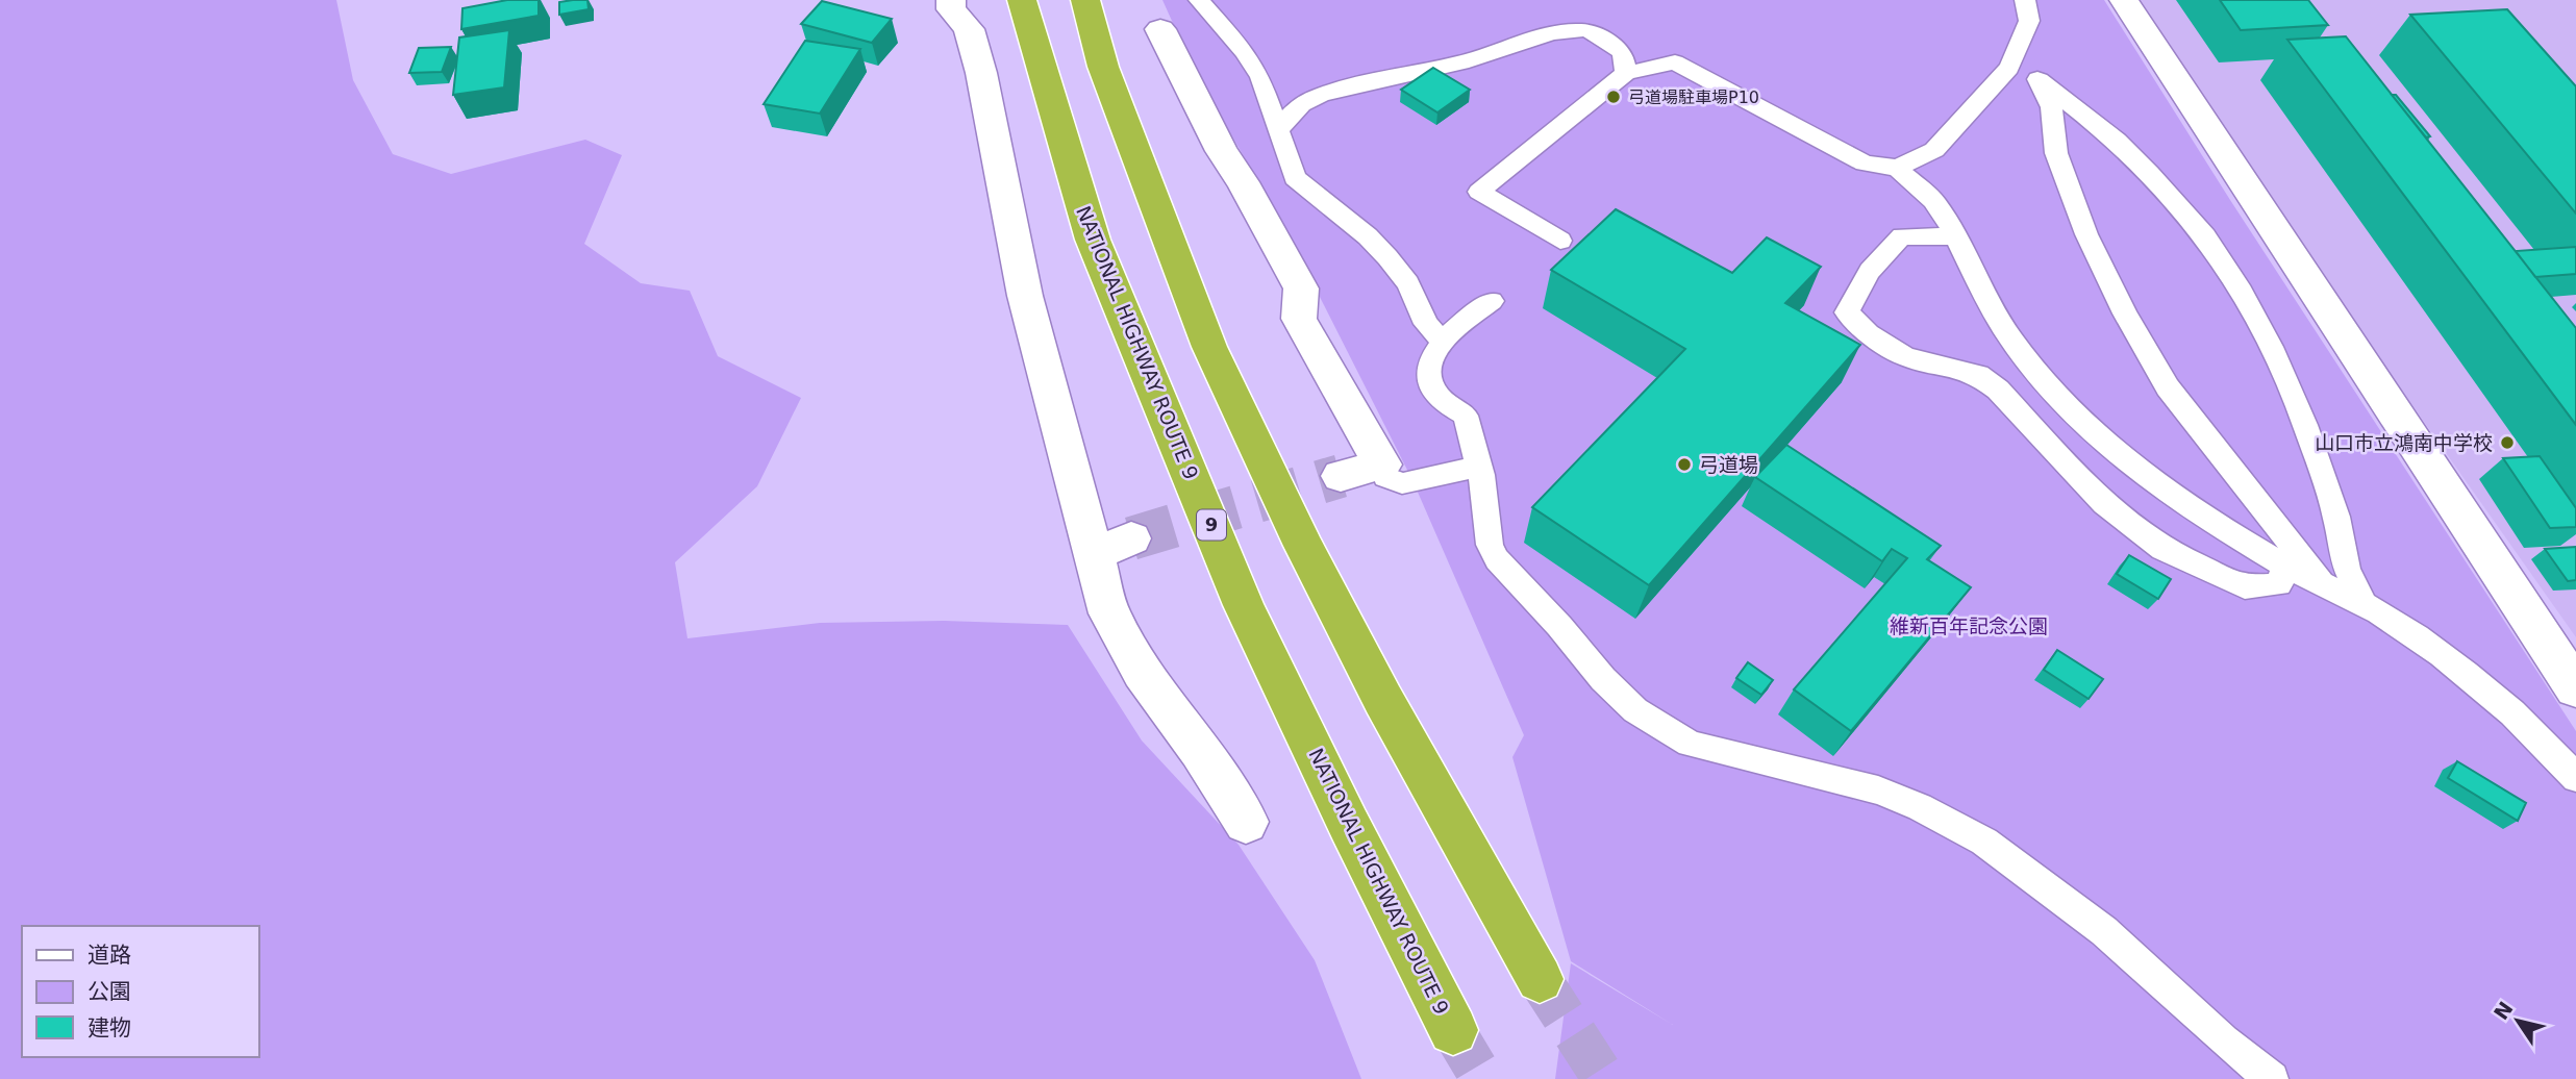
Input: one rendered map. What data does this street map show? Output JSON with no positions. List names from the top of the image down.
{
  "streets": {
    "highway": ["NATIONAL HIGHWAY ROUTE 9", "9"]
  },
  "parks": ["維新百年記念公園"],
  "places": ["弓道場駐車場P10", "山口市立鴻南中学校", "弓道場"],
  "legend": ["道路", "公園", "建物"],
  "north": "top left"
}
